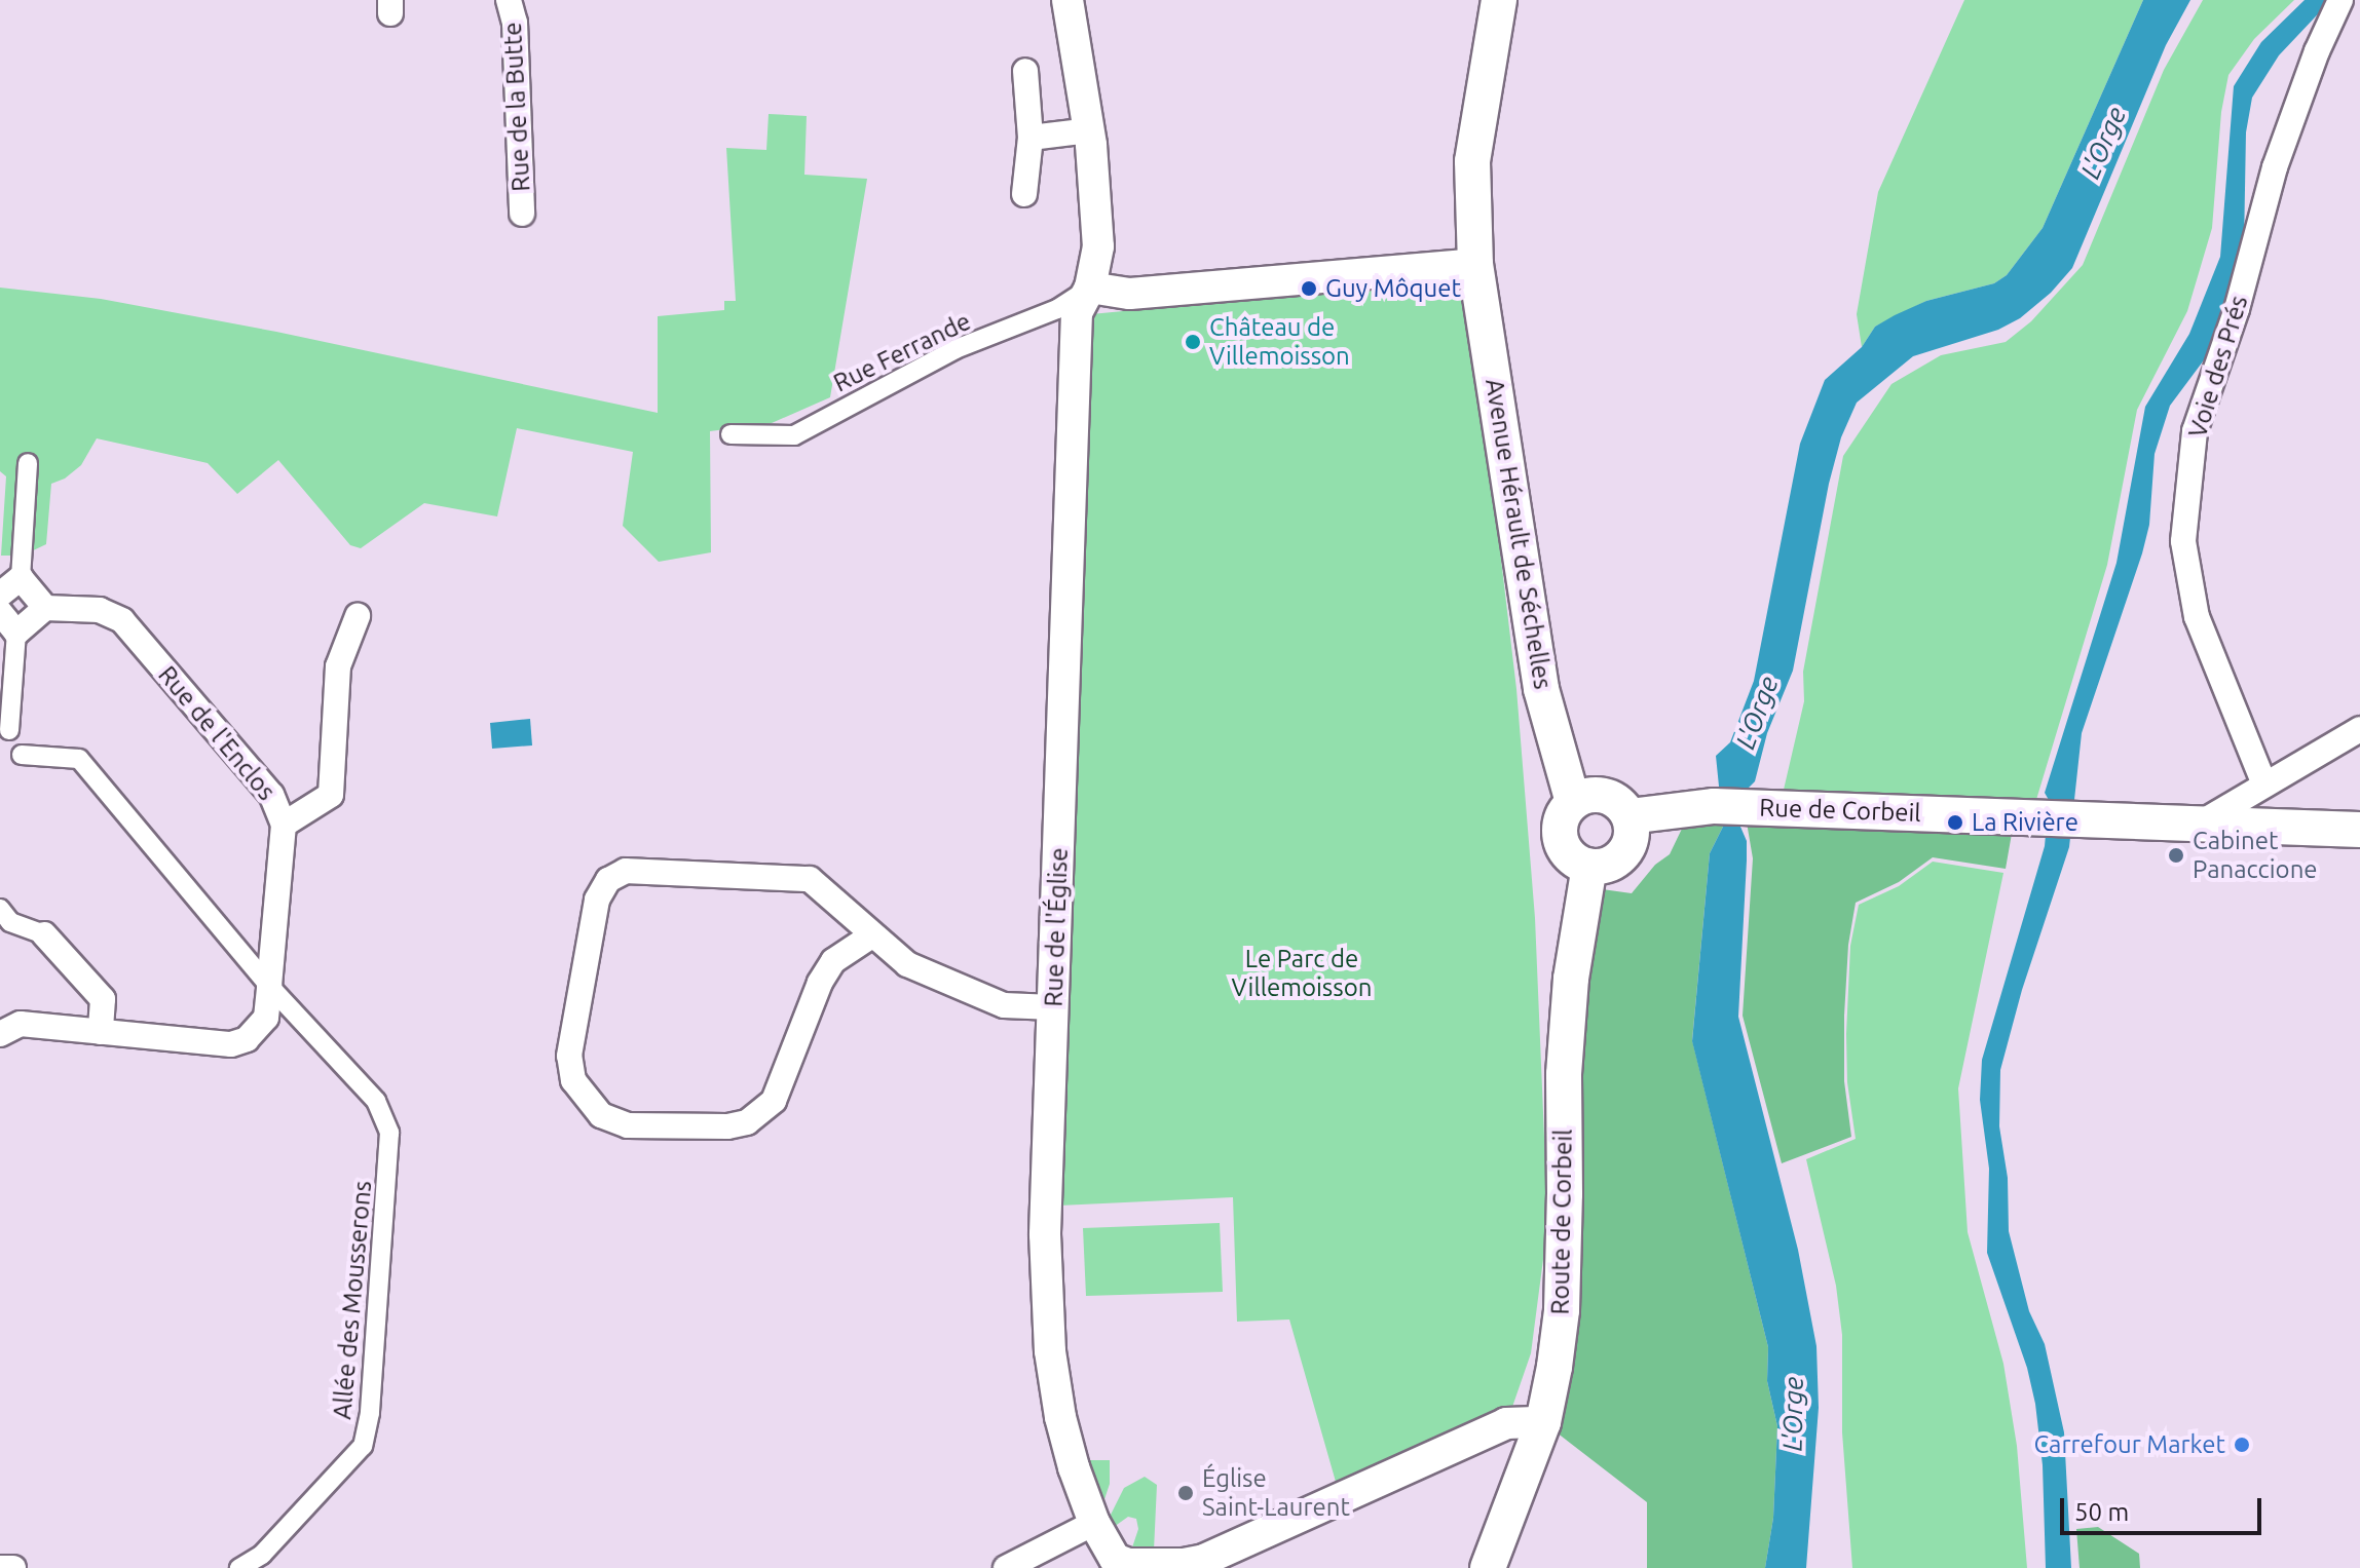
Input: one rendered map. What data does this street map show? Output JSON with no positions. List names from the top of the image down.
{
  "streets": {
    "main road": ["Avenue Hérault de Séchelles", "Rue de Corbeil", "Route de Corbeil"],
    "street": [
      "Rue de la Butte",
      "Rue Ferrande",
      "Voie des Prés",
      "Rue de l'Enclos",
      "Rue de l'Église",
      "Allée des Mousserons"
    ]
  },
  "crossings": [
    ["Rue Ferrande", "Rue de l'Église"],
    ["Avenue Hérault de Séchelles", "Rue de Corbeil"],
    ["Avenue Hérault de Séchelles", "Route de Corbeil"],
    ["Rue de l'Enclos", "Allée des Mousserons"],
    ["Rue de Corbeil", "Route de Corbeil"],
    ["Rue de l'Église", "Route de Corbeil"]
  ],
  "water": ["L'Orge"],
  "parks": ["Le Parc de Villemoisson"],
  "places": [
    "Guy Môquet",
    "Château de Villemoisson",
    "La Rivière",
    "Cabinet Panaccione",
    "Carrefour Market",
    "Église Saint-Laurent"
  ],
  "scale_bar": "50 m"
}
